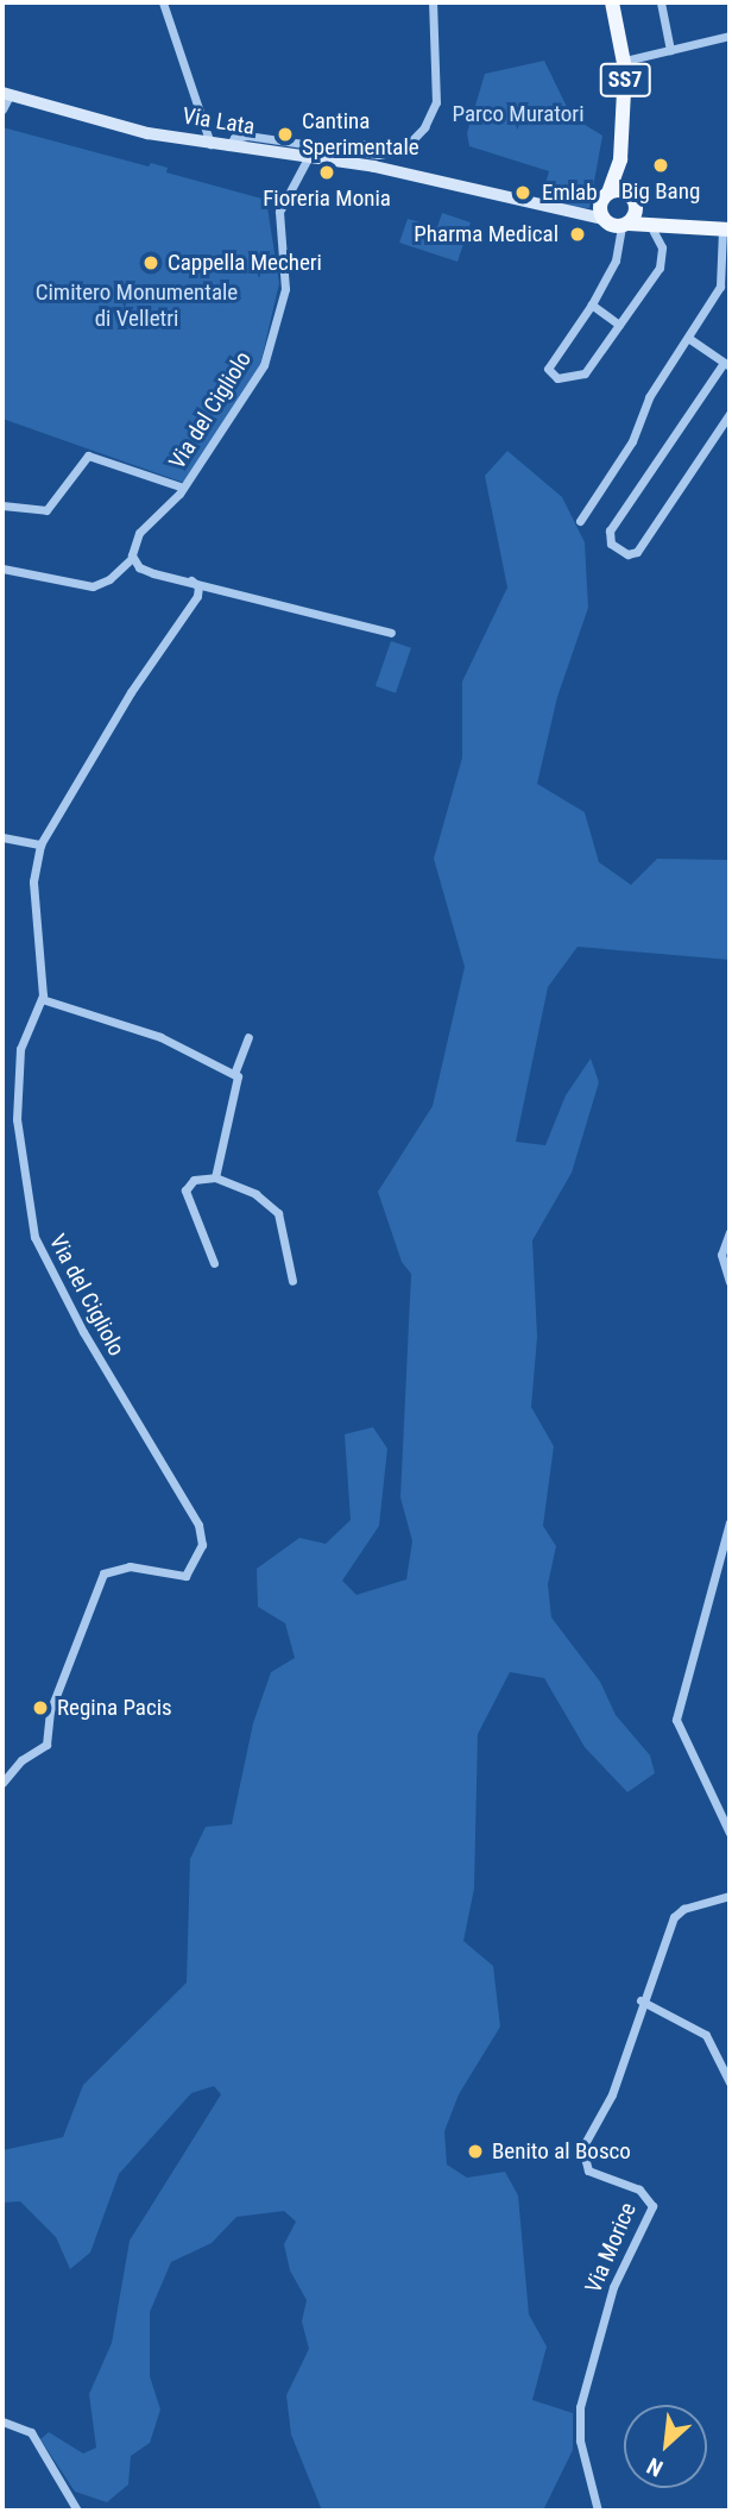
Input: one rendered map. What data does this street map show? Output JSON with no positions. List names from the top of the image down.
{
  "streets": {
    "main road": ["SS7", "Via Lata"],
    "street": ["Via del Cigliolo", "Via Morice"]
  },
  "crossings": [
    ["SS7", "Via Lata"],
    ["Via Lata", "Via del Cigliolo"]
  ],
  "parks": ["Parco Muratori", "Cimitero Monumentale di Velletri"],
  "places": [
    "Cantina Sperimentale",
    "Big Bang",
    "Fioreria Monia",
    "Emlab",
    "Pharma Medical",
    "Cappella Mecheri",
    "Regina Pacis",
    "Benito al Bosco"
  ],
  "north": "bottom left"
}
